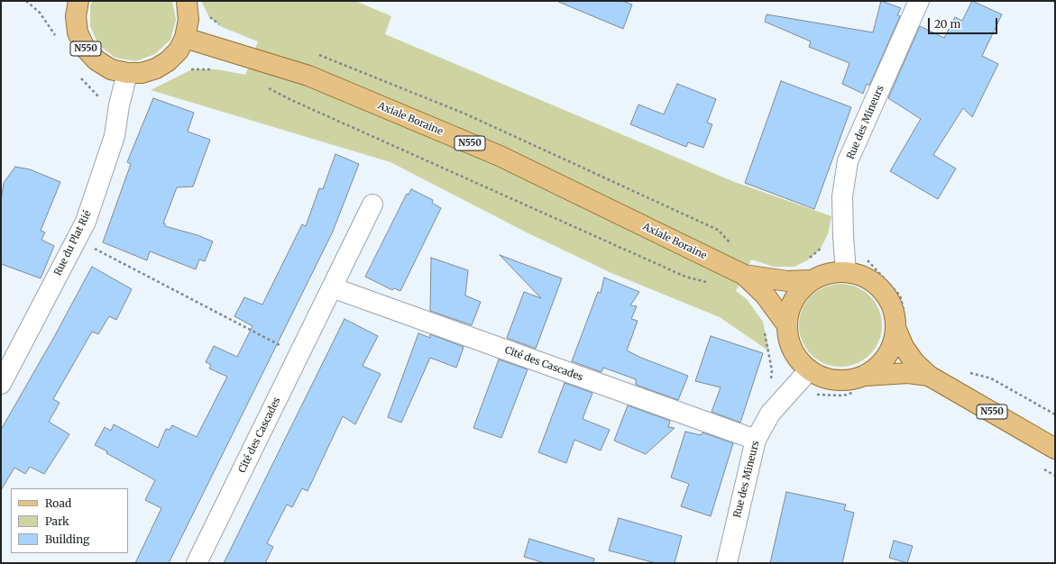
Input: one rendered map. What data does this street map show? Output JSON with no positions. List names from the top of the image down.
{
  "streets": {
    "main road": ["N550", "Axiale Boraine"],
    "street": ["Rue des Mineurs", "Rue du Plat Rié", "Cité des Cascades"]
  },
  "crossings": [
    ["N550", "Axiale Boraine"],
    ["N550", "Rue des Mineurs"],
    ["N550", "Rue du Plat Rié"],
    ["Rue des Mineurs", "Cité des Cascades"]
  ],
  "legend": ["Road", "Park", "Building"],
  "scale_bar": "20 m"
}
